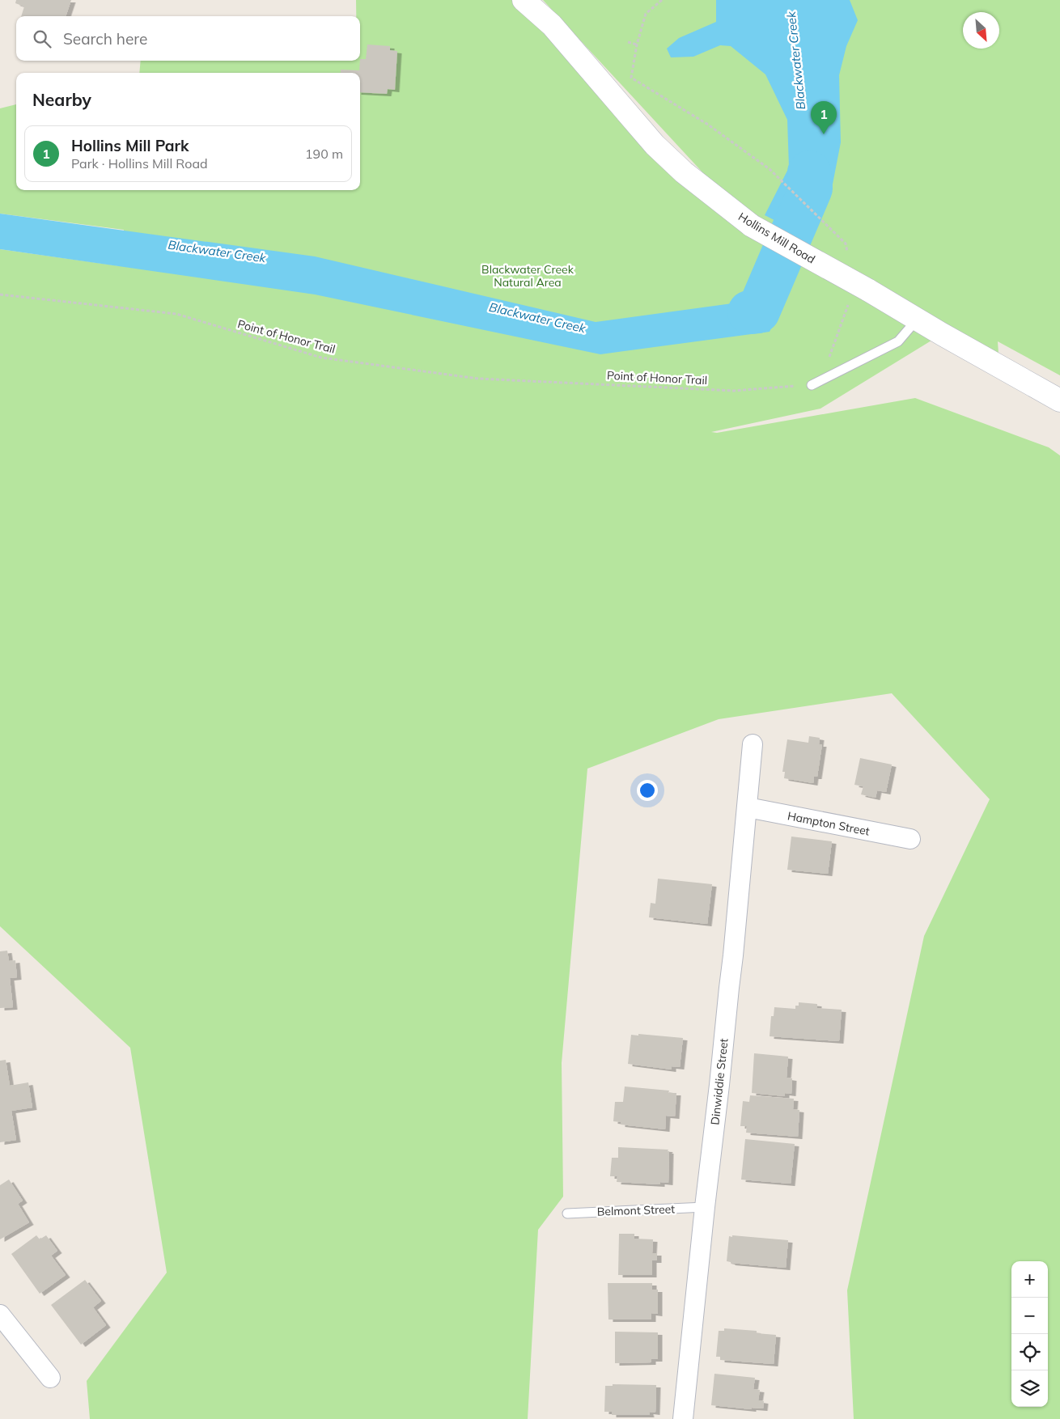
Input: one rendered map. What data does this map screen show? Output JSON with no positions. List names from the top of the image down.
{
  "streets": {
    "street": ["Hollins Mill Road", "Hampton Street", "Dinwiddie Street"],
    "lane": ["Belmont Street"],
    "path": ["Point of Honor Trail"]
  },
  "crossings": [
    ["Hampton Street", "Dinwiddie Street"],
    ["Dinwiddie Street", "Belmont Street"]
  ],
  "water": ["Blackwater Creek"],
  "parks": ["Blackwater Creek Natural Area"],
  "north": "bottom right",
  "page": {
    "search": "Search here",
    "heading": "Nearby",
    "pins": "1",
    "list": [
      {
        "mark": "1",
        "name": "Hollins Mill Park",
        "note": "Park · Hollins Mill Road",
        "value": "190 m"
      }
    ],
    "map_buttons": ["+", "−"]
  }
}
